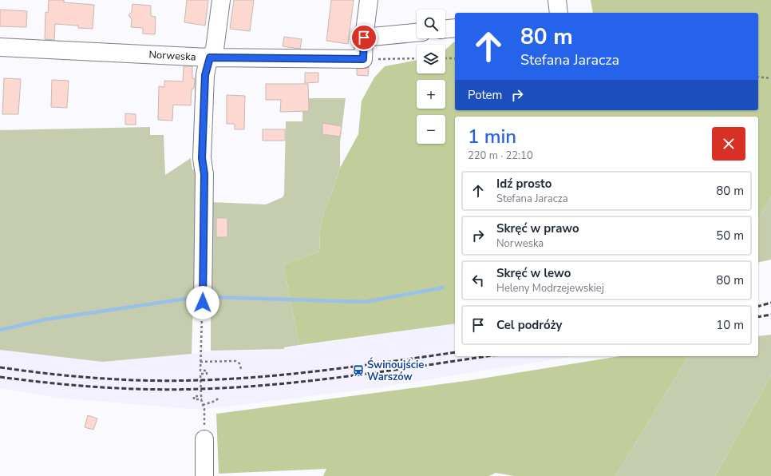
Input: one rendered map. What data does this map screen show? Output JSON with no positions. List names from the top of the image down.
{
  "streets": {
    "street": ["Norweska"]
  },
  "places": {
    "station": ["Świnoujście Warszów"]
  },
  "page": {
    "map_buttons": ["+", "−"],
    "turn": ["80 m", "Stefana Jaracza"],
    "then": "Potem",
    "heading": ["1 min", "220 m · 22:10"],
    "list": [
      {
        "name": "Idź prosto",
        "note": "Stefana Jaracza",
        "value": "80 m"
      },
      {
        "name": "Skręć w prawo",
        "note": "Norweska",
        "value": "50 m"
      },
      {
        "name": "Skręć w lewo",
        "note": "Heleny Modrzejewskiej",
        "value": "80 m"
      },
      {
        "name": "Cel podróży",
        "value": "10 m"
      }
    ]
  }
}
